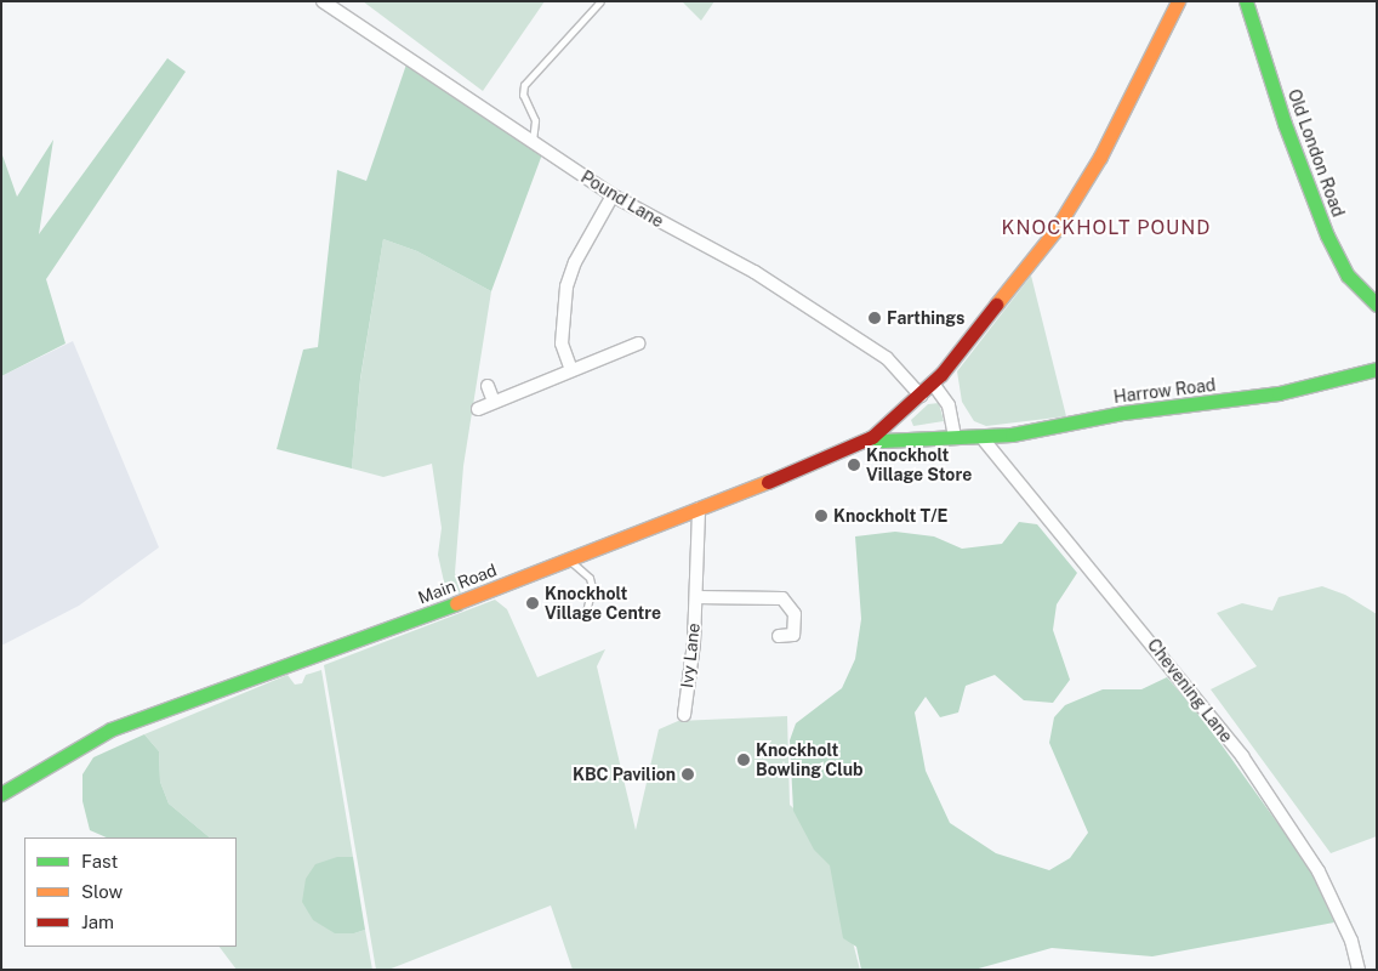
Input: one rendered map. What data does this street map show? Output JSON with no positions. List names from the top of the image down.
{
  "streets": {
    "street": [
      "Old London Road",
      "Pound Lane",
      "Harrow Road",
      "Main Road",
      "Ivy Lane",
      "Chevening Lane"
    ]
  },
  "crossings": [
    ["Pound Lane", "Main Road"],
    ["Harrow Road", "Main Road"],
    ["Harrow Road", "Chevening Lane"],
    ["Main Road", "Ivy Lane"]
  ],
  "districts": ["KNOCKHOLT POUND"],
  "places": [
    "Farthings",
    "Knockholt Village Store",
    "Knockholt T/E",
    "Knockholt Village Centre",
    "Knockholt Bowling Club",
    "KBC Pavilion"
  ],
  "legend": ["Fast", "Slow", "Jam"]
}
